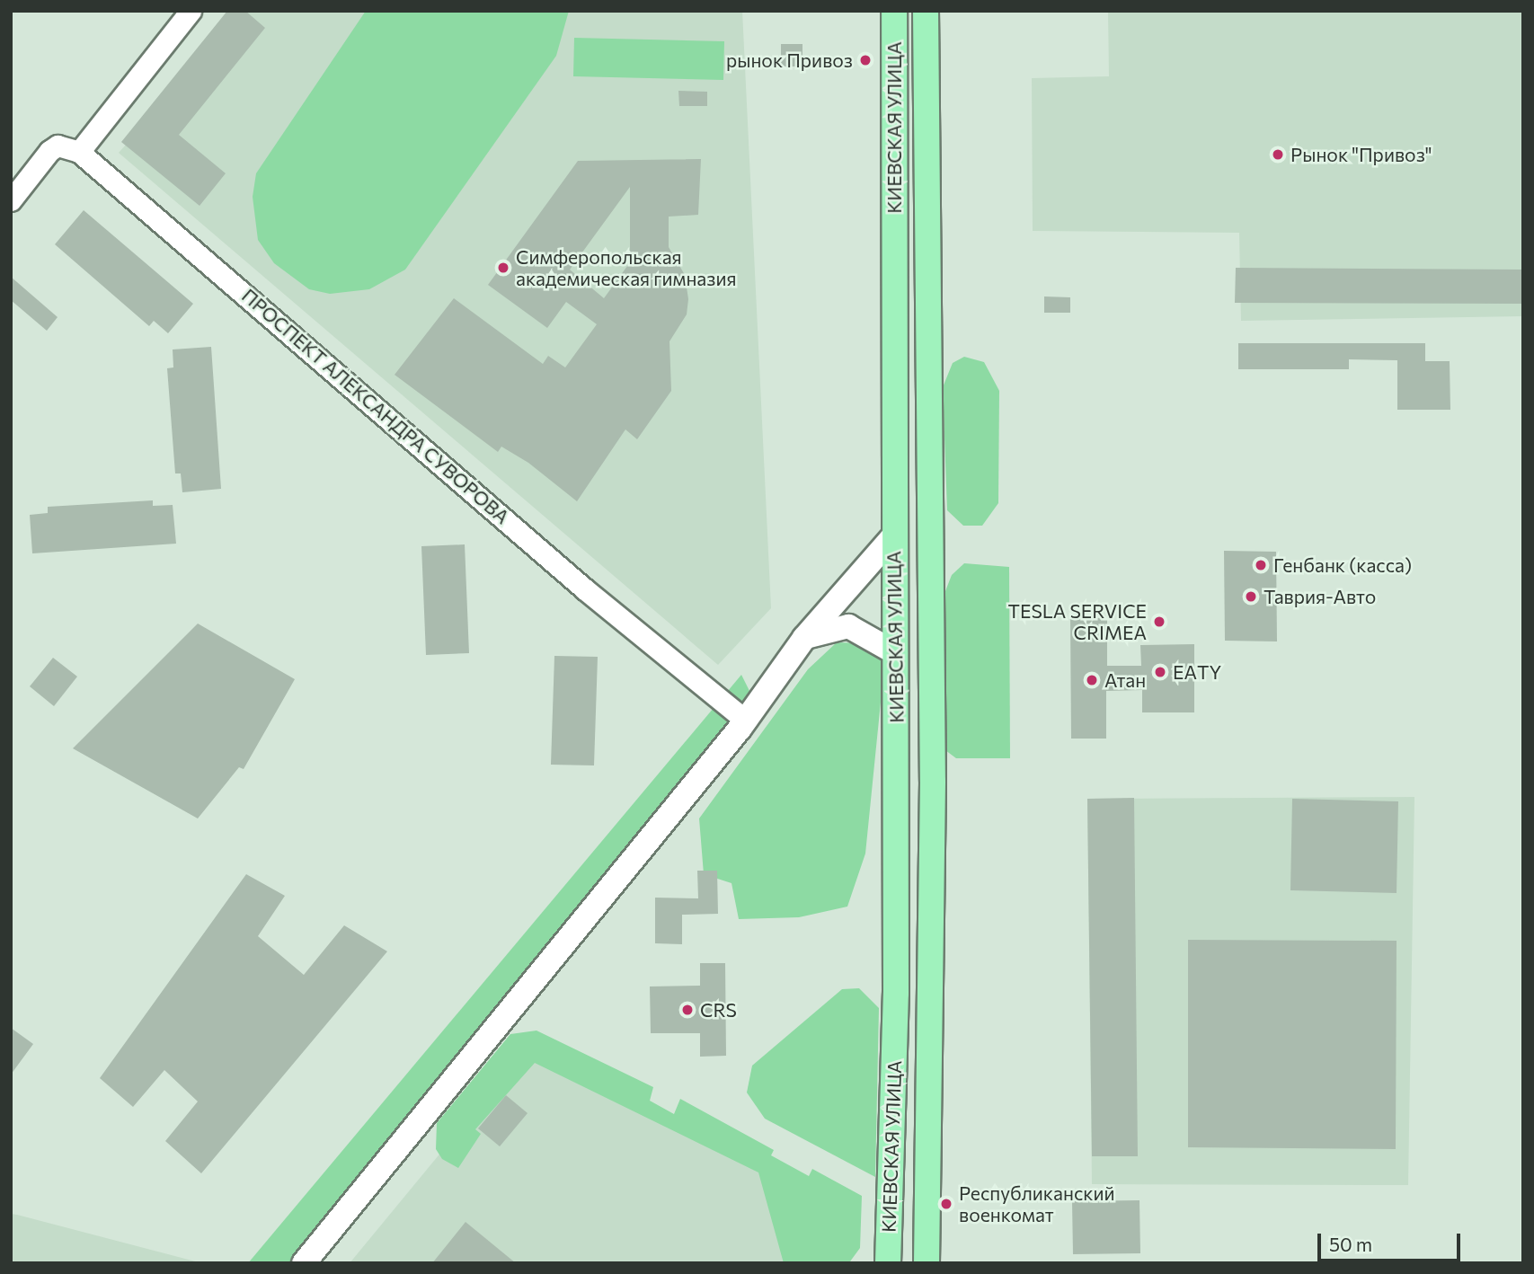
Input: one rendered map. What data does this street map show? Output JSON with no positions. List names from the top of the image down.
{
  "streets": {
    "main road": ["КИЕВСКАЯ УЛИЦА"],
    "street": ["ПРОСПЕКТ АЛЕКСАНДРА СУВОРОВА"]
  },
  "places": [
    "рынок Привоз",
    "Рынок \"Привоз\"",
    "Симферопольская академическая гимназия",
    "Генбанк (касса)",
    "Таврия-Авто",
    "TESLA SERVICE CRIMEA",
    "EАTY",
    "Атан",
    "CRS",
    "Республиканский военкомат"
  ],
  "scale_bar": "50 m"
}
